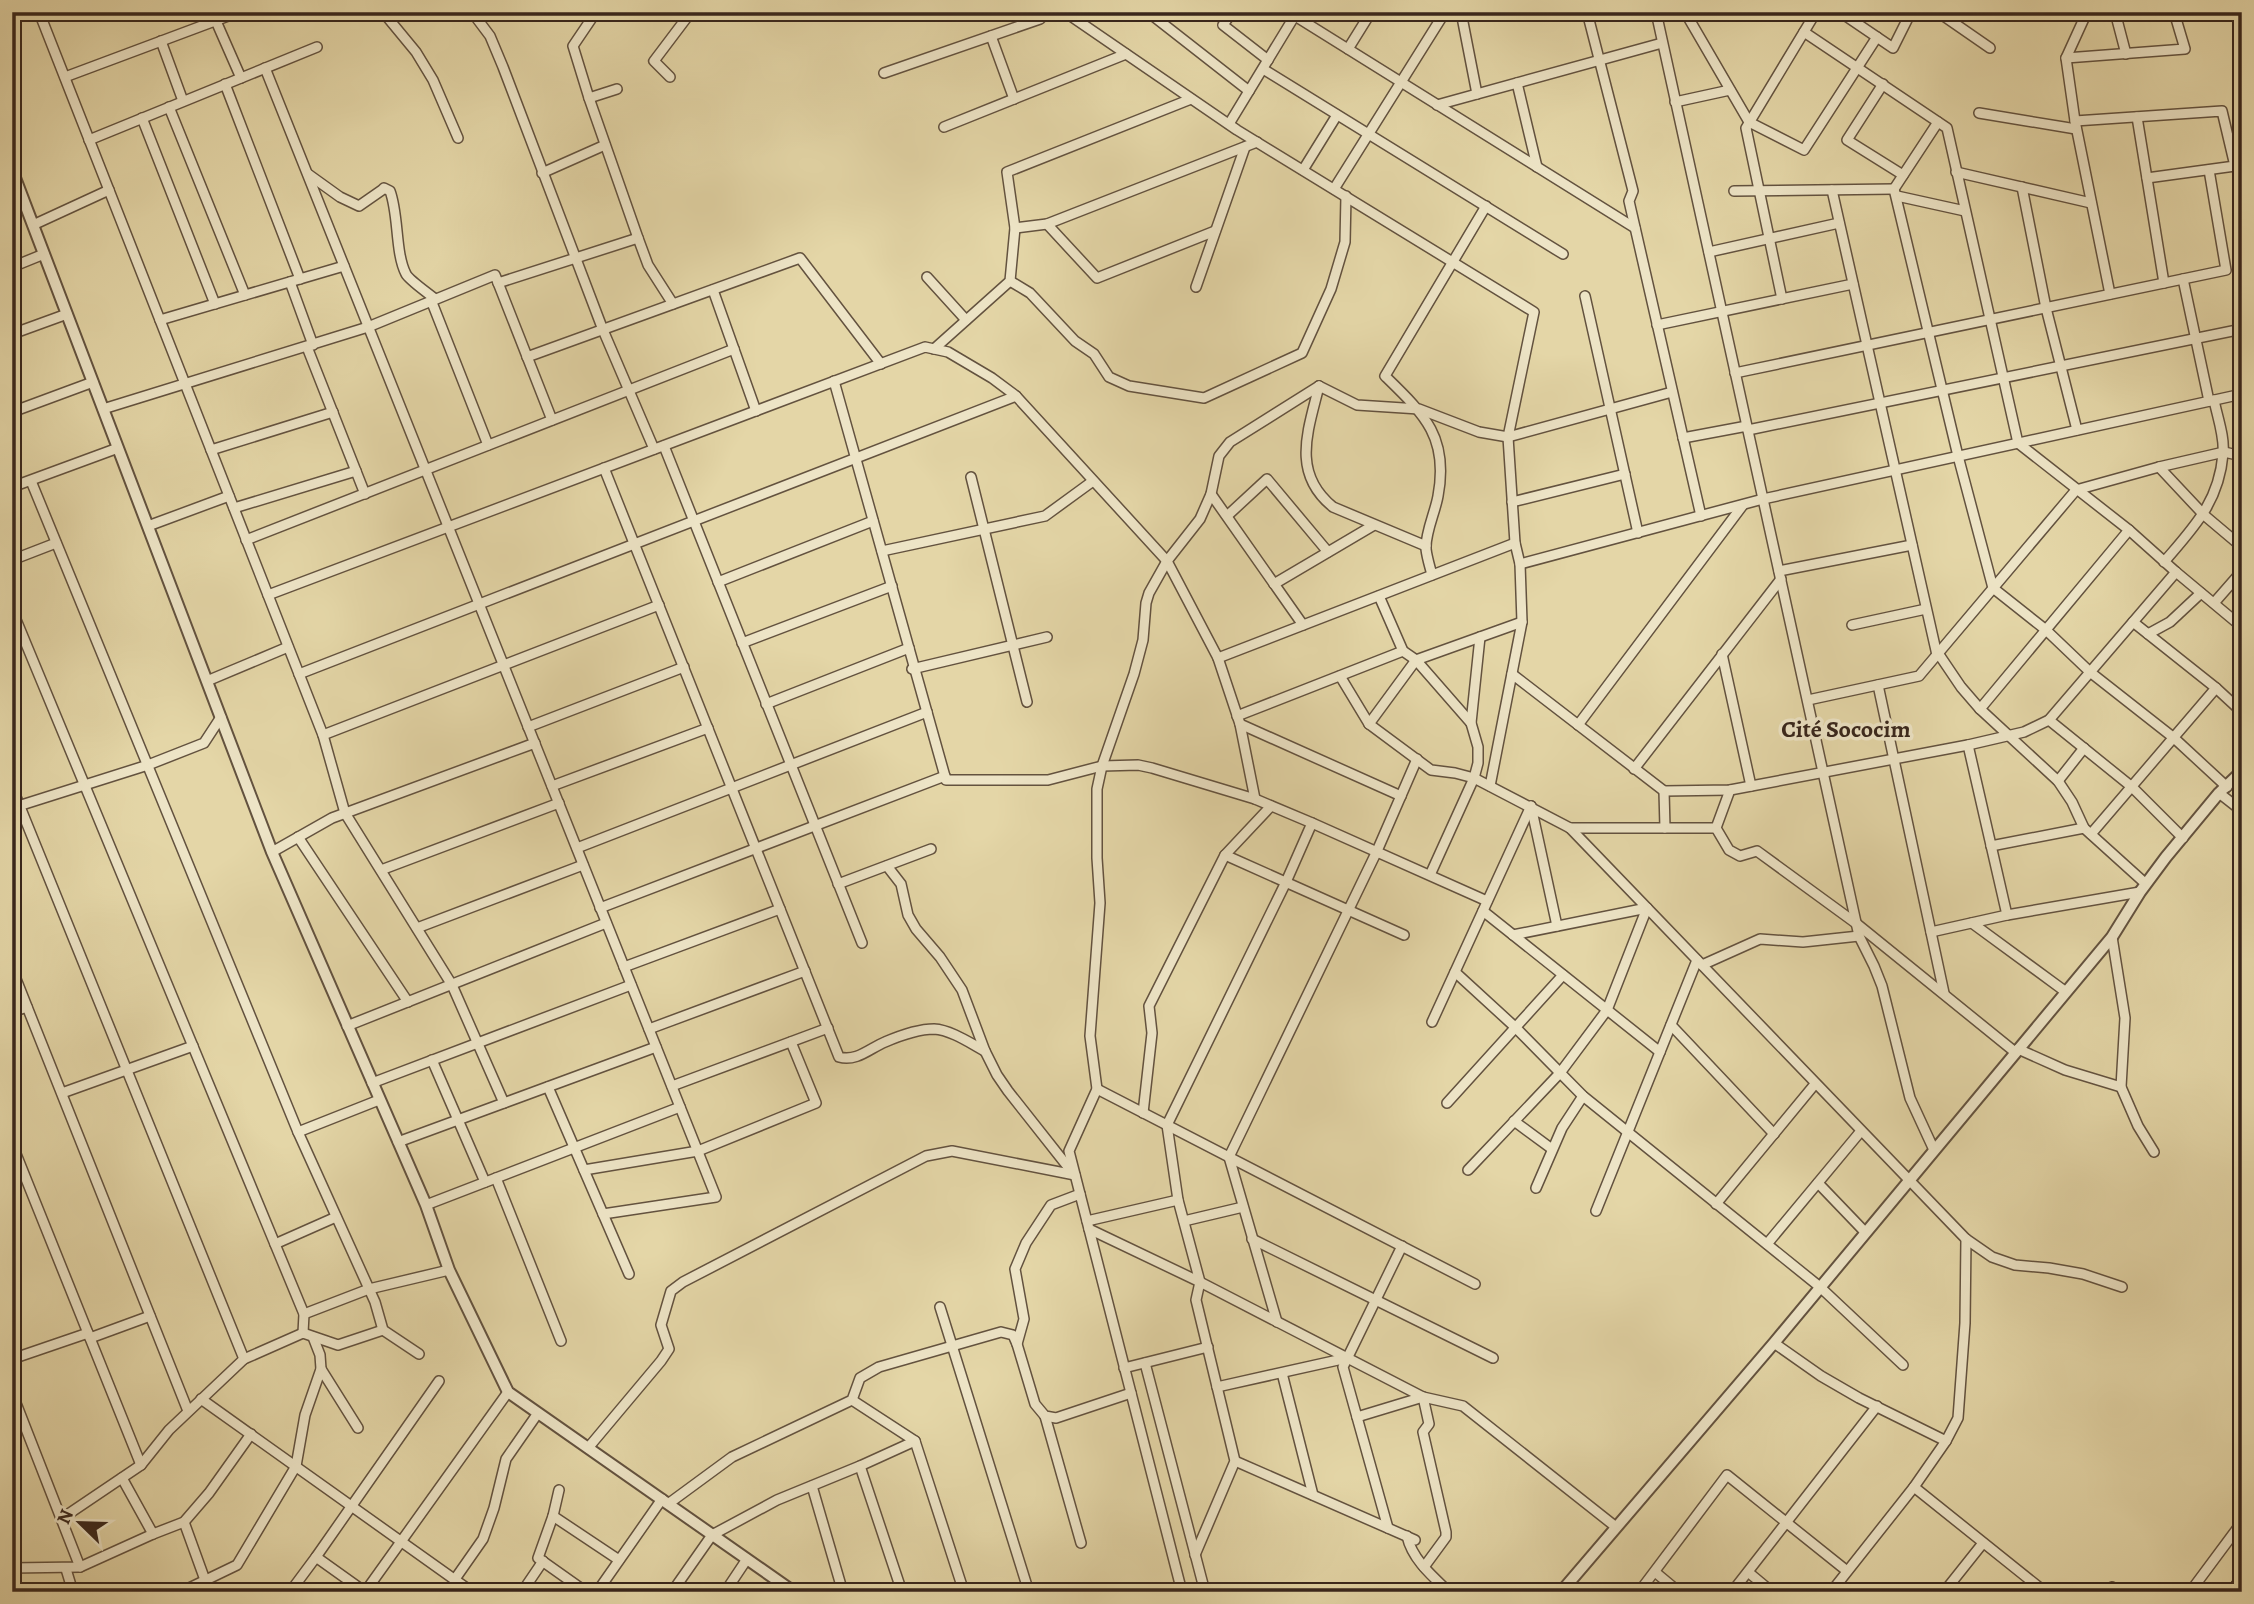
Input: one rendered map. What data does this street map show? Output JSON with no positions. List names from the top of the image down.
{
  "districts": ["Cité Sococim"],
  "north": "top left"
}
